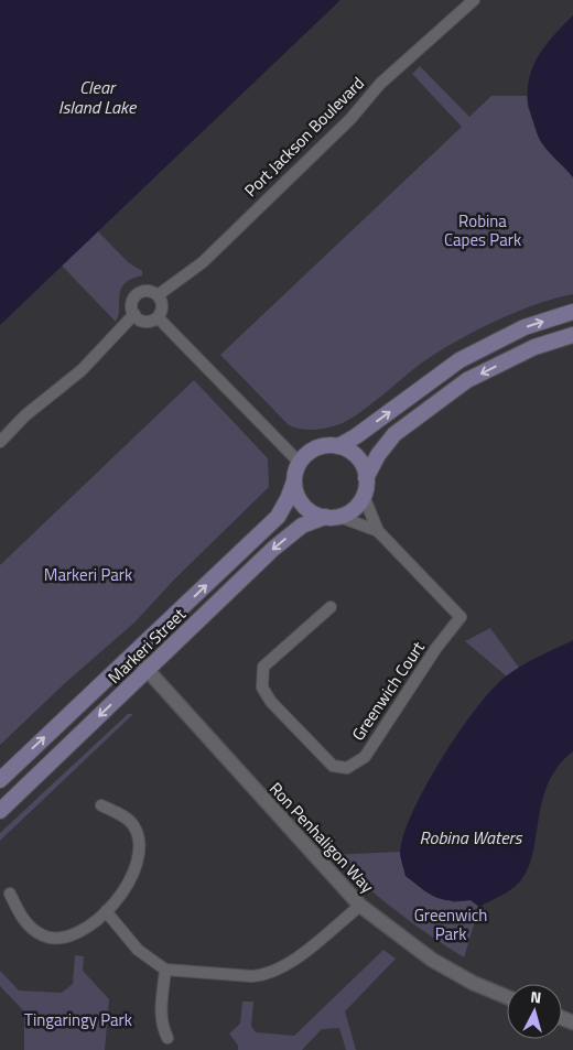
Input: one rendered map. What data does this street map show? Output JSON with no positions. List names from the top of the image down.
{
  "streets": {
    "main road": ["Markeri Street"],
    "street": ["Port Jackson Boulevard", "Greenwich Court", "Ron Penhaligon Way"]
  },
  "crossings": [
    ["Markeri Street", "Greenwich Court"],
    ["Markeri Street", "Ron Penhaligon Way"]
  ],
  "water": ["Clear Island Lake", "Robina Waters"],
  "parks": [
    "Robina Capes Park",
    "Markeri Park",
    "Greenwich Park",
    "Tingaringy Park"
  ],
  "north": "top"
}
